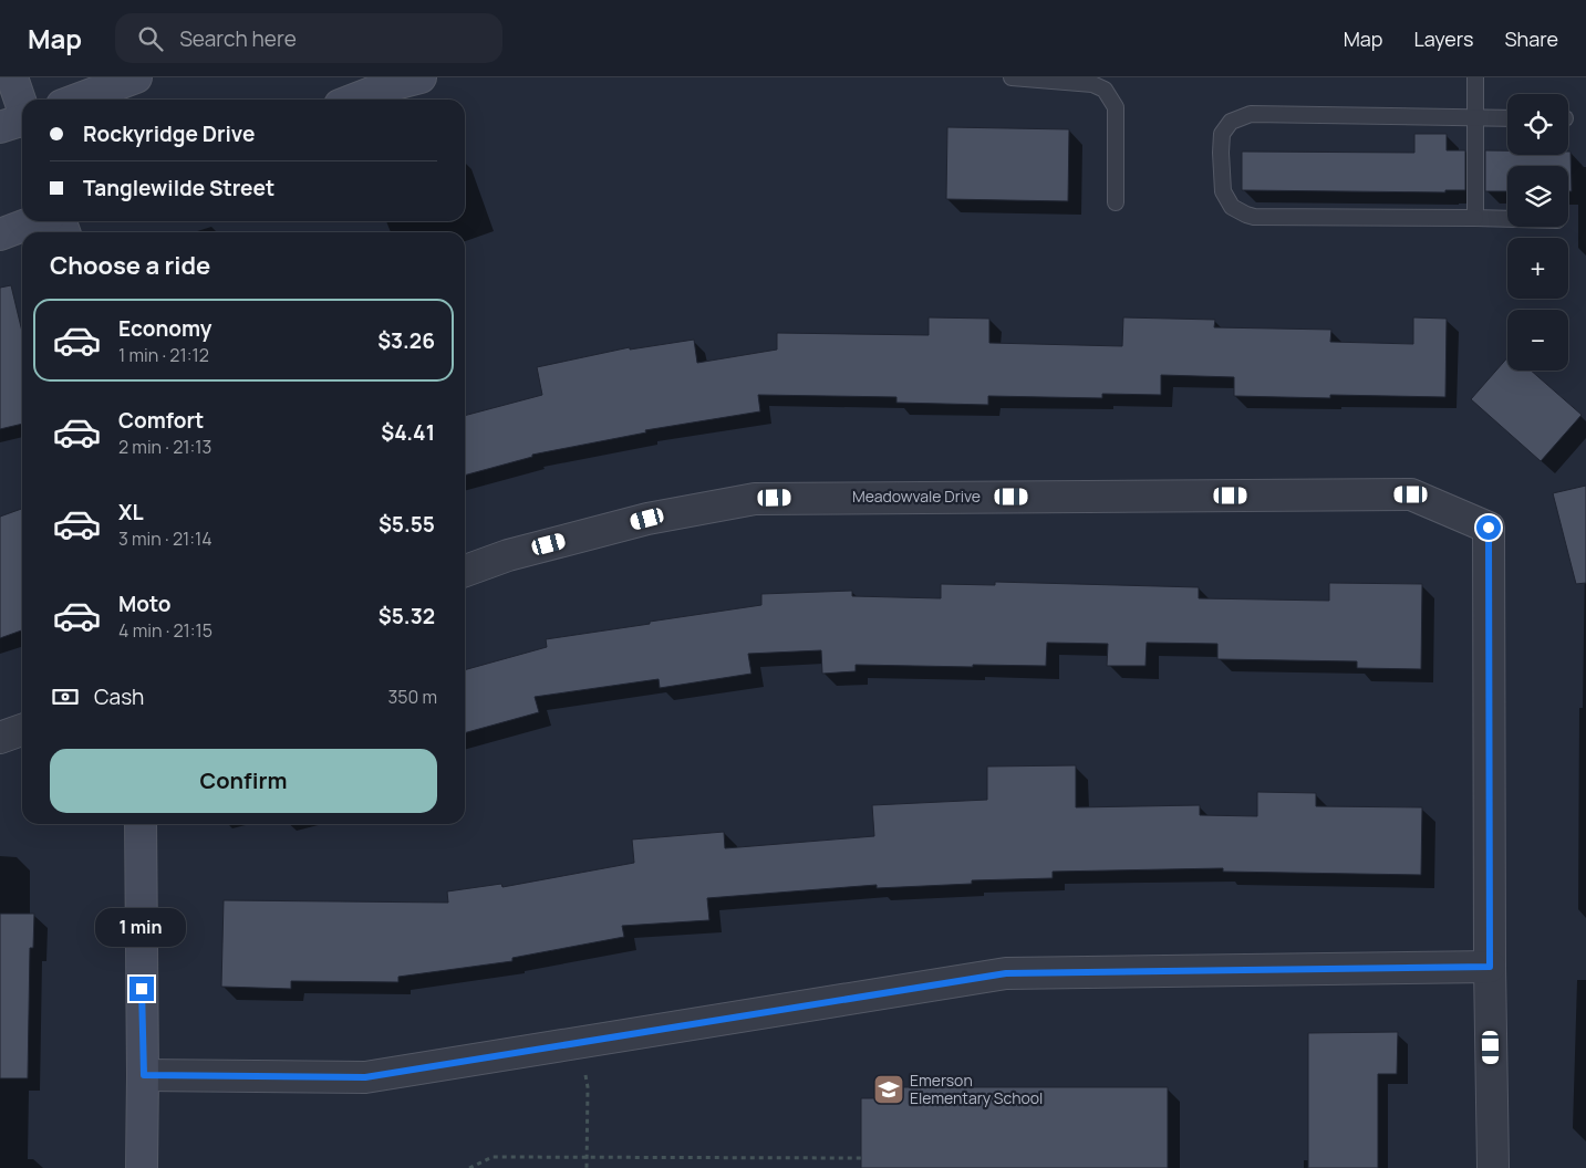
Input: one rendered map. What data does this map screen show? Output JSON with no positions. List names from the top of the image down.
{
  "streets": {
    "street": ["Meadowvale Drive"]
  },
  "places": {
    "school or university": ["Emerson Elementary School"]
  },
  "page": {
    "header": "Map",
    "search": "Search here",
    "nav": ["Map", "Layers", "Share"],
    "map_buttons": ["+", "−"],
    "banner": ["Rockyridge Drive", "Tanglewilde Street"],
    "heading": "Choose a ride",
    "list": [
      {
        "name": "Economy",
        "note": "1 min · 21:12",
        "value": "$3.26"
      },
      {
        "name": "Comfort",
        "note": "2 min · 21:13",
        "value": "$4.41"
      },
      {
        "name": "XL",
        "note": "3 min · 21:14",
        "value": "$5.55"
      },
      {
        "name": "Moto",
        "note": "4 min · 21:15",
        "value": "$5.32"
      }
    ],
    "pay": ["Cash", "350 m"],
    "buttons": "Confirm",
    "bubble": "1 min"
  }
}
